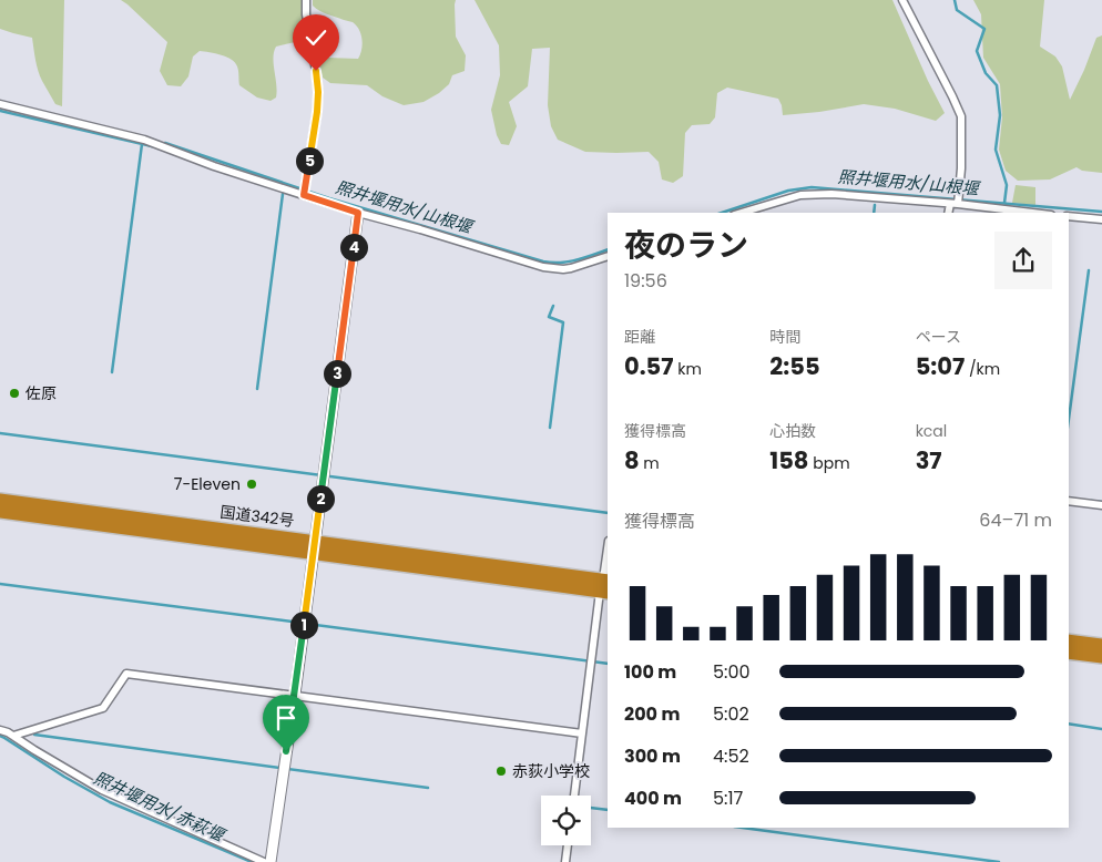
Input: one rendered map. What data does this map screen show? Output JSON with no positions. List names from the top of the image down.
{
  "streets": {
    "highway": ["国道342号"]
  },
  "water": ["照井堰用水/山根堰", "照井堰用水/赤萩堰"],
  "places": ["佐原", "7-Eleven", "赤荻小学校"],
  "page": {
    "pins": [
      "5",
      "4",
      "3",
      "2",
      "1"
    ],
    "heading": ["夜のラン", "19:56"],
    "stats": [
      ["距離", "0.57 km"],
      ["時間", "2:55"],
      ["ペース", "5:07 /km"],
      ["獲得標高", "8 m"],
      ["心拍数", "158 bpm"],
      ["kcal", "37"]
    ],
    "chart": ["獲得標高", "64–71 m"],
    "list": [
      {
        "name": "100 m",
        "note": "5:00"
      },
      {
        "name": "200 m",
        "note": "5:02"
      },
      {
        "name": "300 m",
        "note": "4:52"
      },
      {
        "name": "400 m",
        "note": "5:17"
      }
    ]
  }
}
